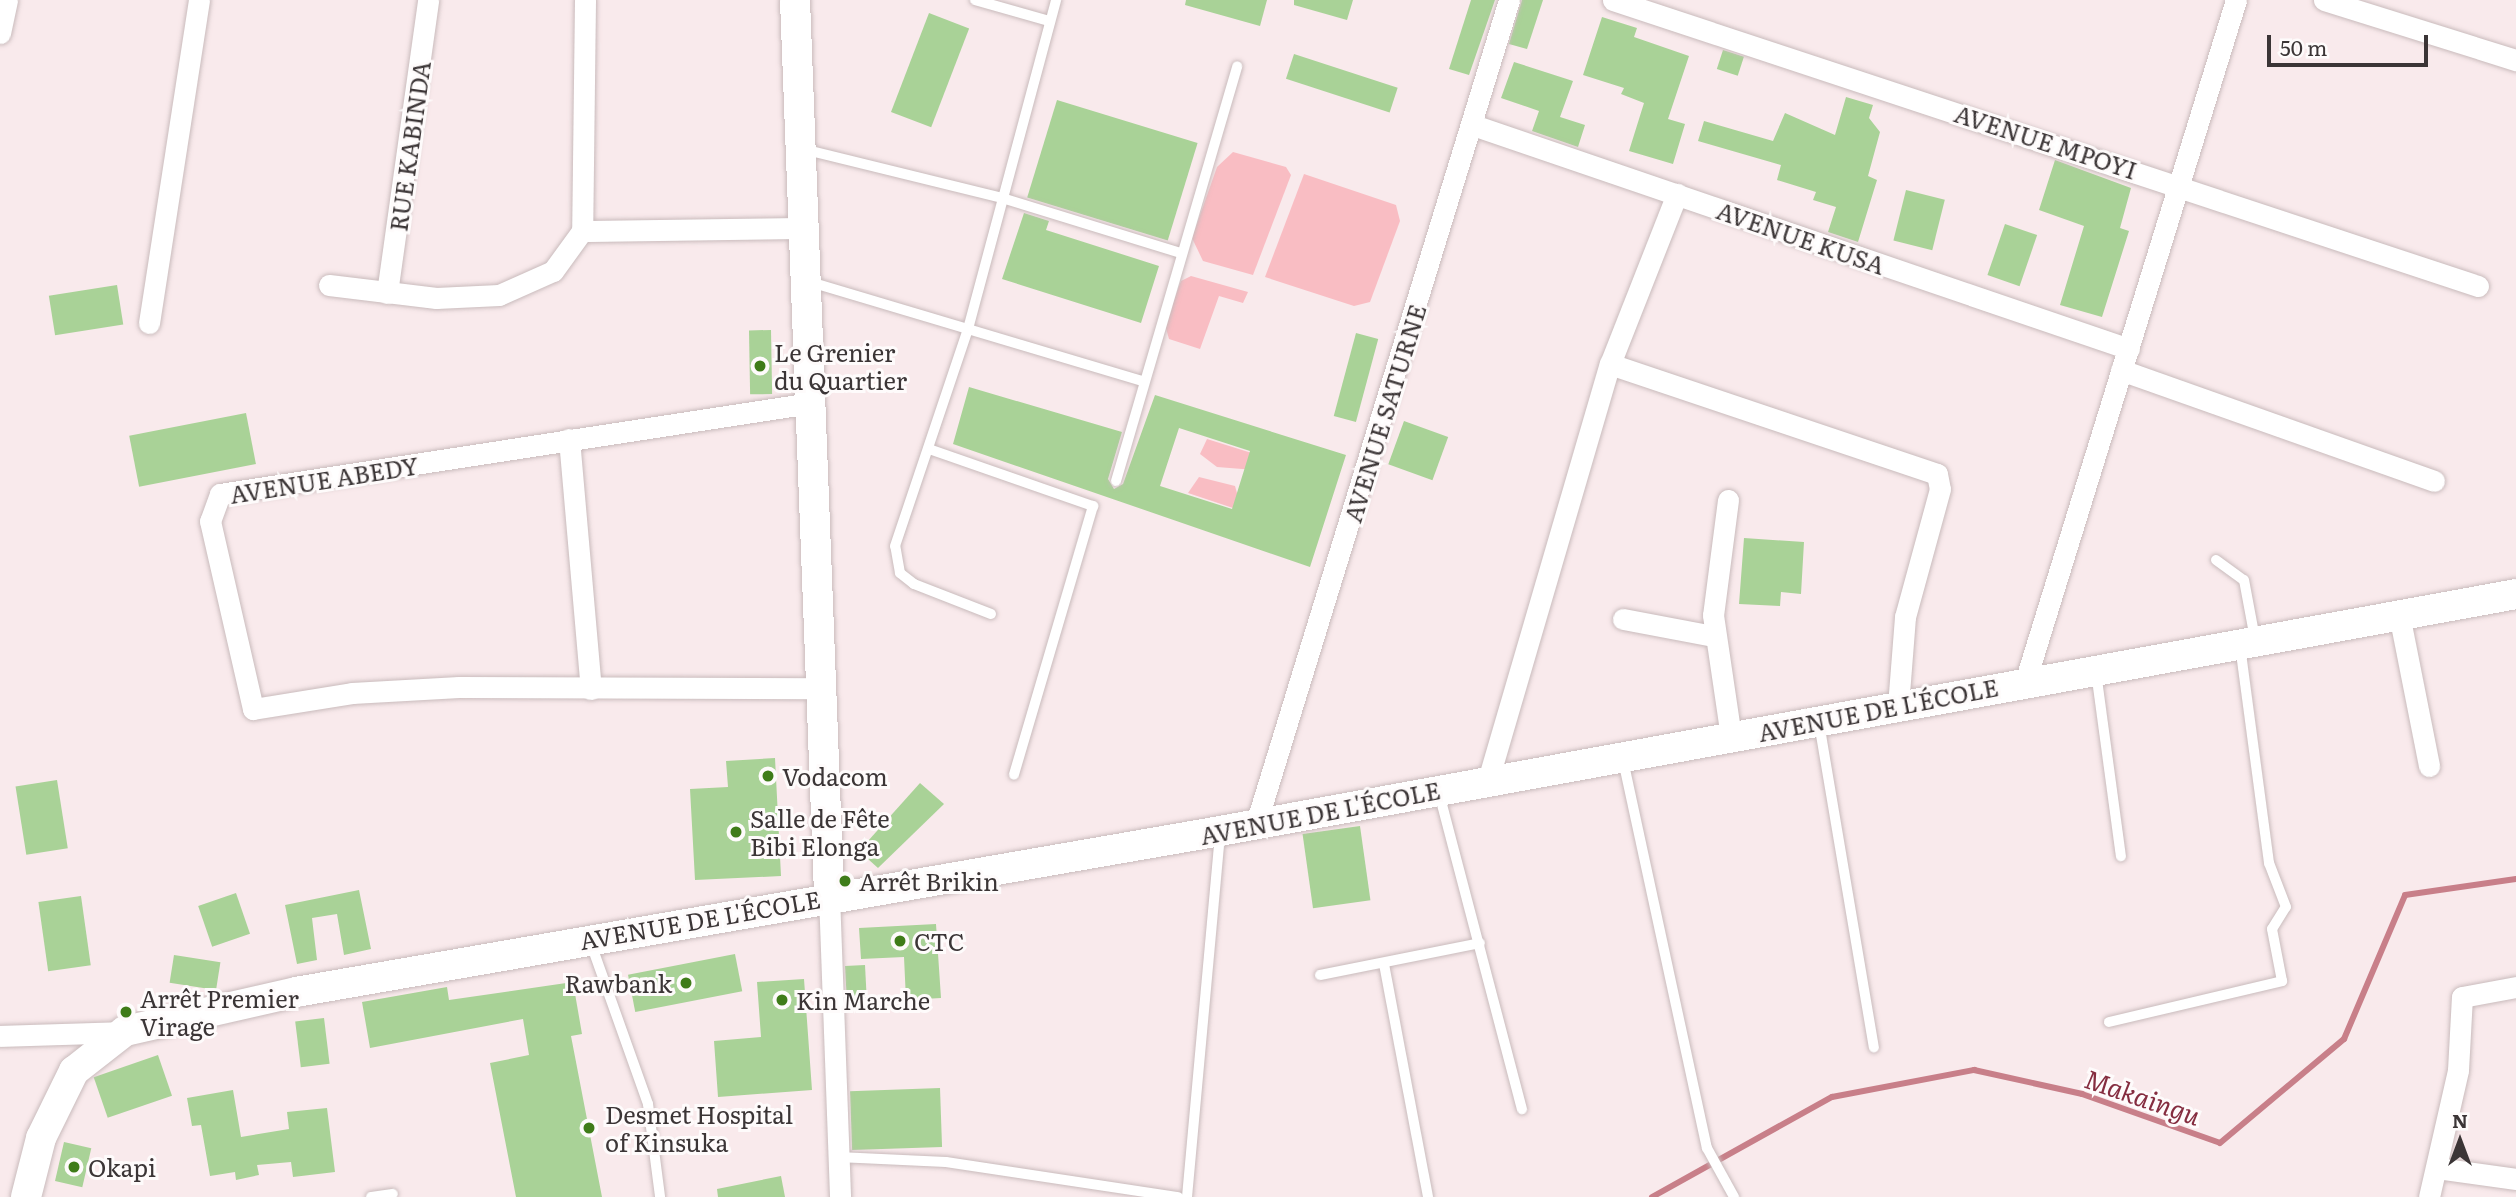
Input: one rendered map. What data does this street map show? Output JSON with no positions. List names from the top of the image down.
{
  "streets": {
    "main road": ["AVENUE DE L'ÉCOLE"],
    "street": [
      "AVENUE MPOYI",
      "RUE KABINDA",
      "AVENUE KUSA",
      "AVENUE SATURNE",
      "AVENUE ABEDY"
    ]
  },
  "crossings": [
    ["AVENUE KUSA", "AVENUE SATURNE"],
    ["AVENUE SATURNE", "AVENUE DE L'ÉCOLE"]
  ],
  "water": ["Makaingu"],
  "places": [
    "Le Grenier du Quartier",
    "Vodacom",
    "Salle de Fête Bibi Elonga",
    "Arrêt Brikin",
    "CTC",
    "Rawbank",
    "Kin Marche",
    "Arrêt Premier Virage",
    "Desmet Hospital of Kinsuka",
    "Okapi"
  ],
  "scale_bar": "50 m",
  "north": "top"
}
